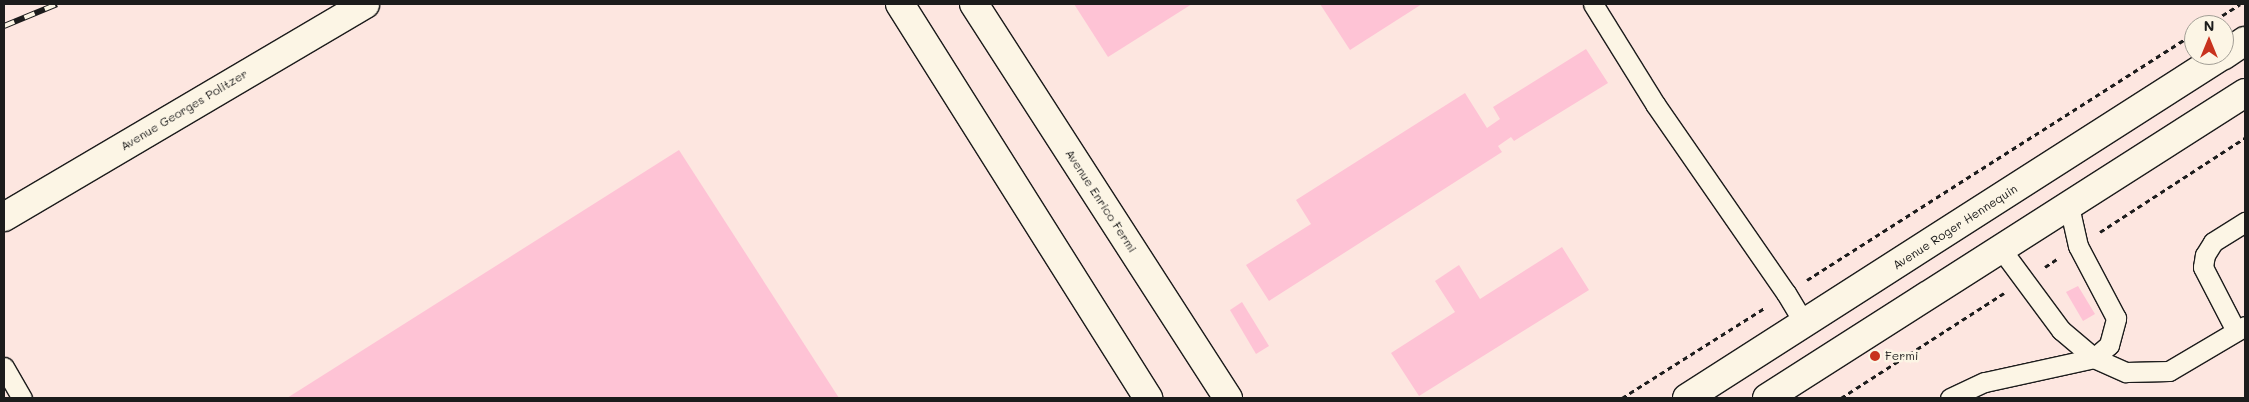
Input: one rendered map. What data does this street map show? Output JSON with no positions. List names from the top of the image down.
{
  "streets": {
    "street": ["Avenue Georges Politzer", "Avenue Enrico Fermi", "Avenue Roger Hennequin"]
  },
  "places": ["Fermi"],
  "north": "top"
}
